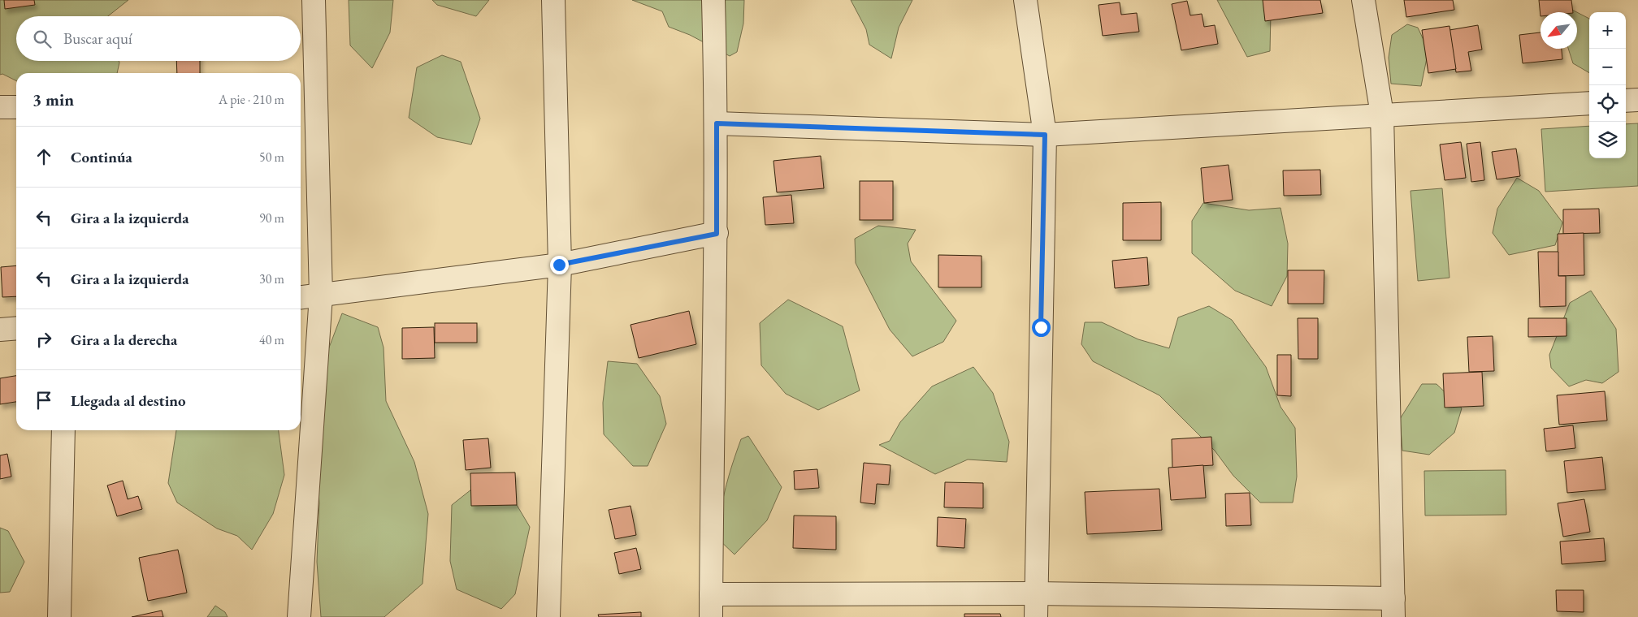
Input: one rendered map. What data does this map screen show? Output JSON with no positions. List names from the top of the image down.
{
  "north": "bottom left",
  "page": {
    "map_buttons": ["+", "−"],
    "search": "Buscar aquí",
    "heading": ["3 min", "A pie · 210 m"],
    "list": [
      ["Continúa", "50 m"],
      ["Gira a la izquierda", "90 m"],
      ["Gira a la izquierda", "30 m"],
      ["Gira a la derecha", "40 m"],
      "Llegada al destino"
    ]
  }
}
